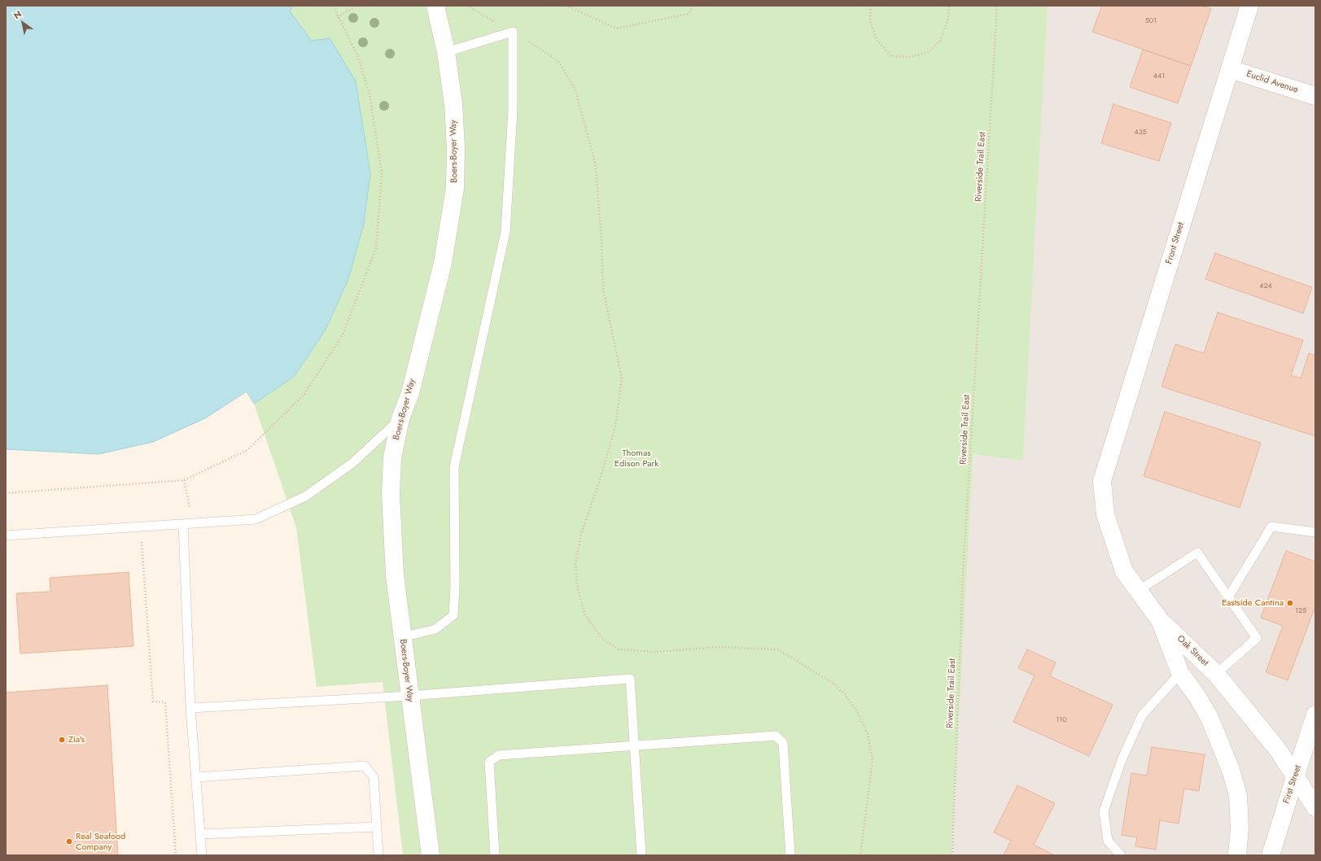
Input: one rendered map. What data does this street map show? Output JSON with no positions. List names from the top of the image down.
{
  "streets": {
    "street": [
      "Euclid Avenue",
      "Boers-Boyer Way",
      "Front Street",
      "Oak Street",
      "First Street"
    ],
    "path": ["Riverside Trail East"]
  },
  "crossings": [
    ["Euclid Avenue", "Front Street"],
    ["Front Street", "Oak Street"],
    ["Oak Street", "First Street"]
  ],
  "parks": ["Thomas Edison Park"],
  "places": ["Eastside Cantina", "Zia's", "Real Seafood Company"],
  "house_numbers": [
    "501",
    "441",
    "435",
    "424",
    "125",
    "110"
  ],
  "north": "top left"
}
